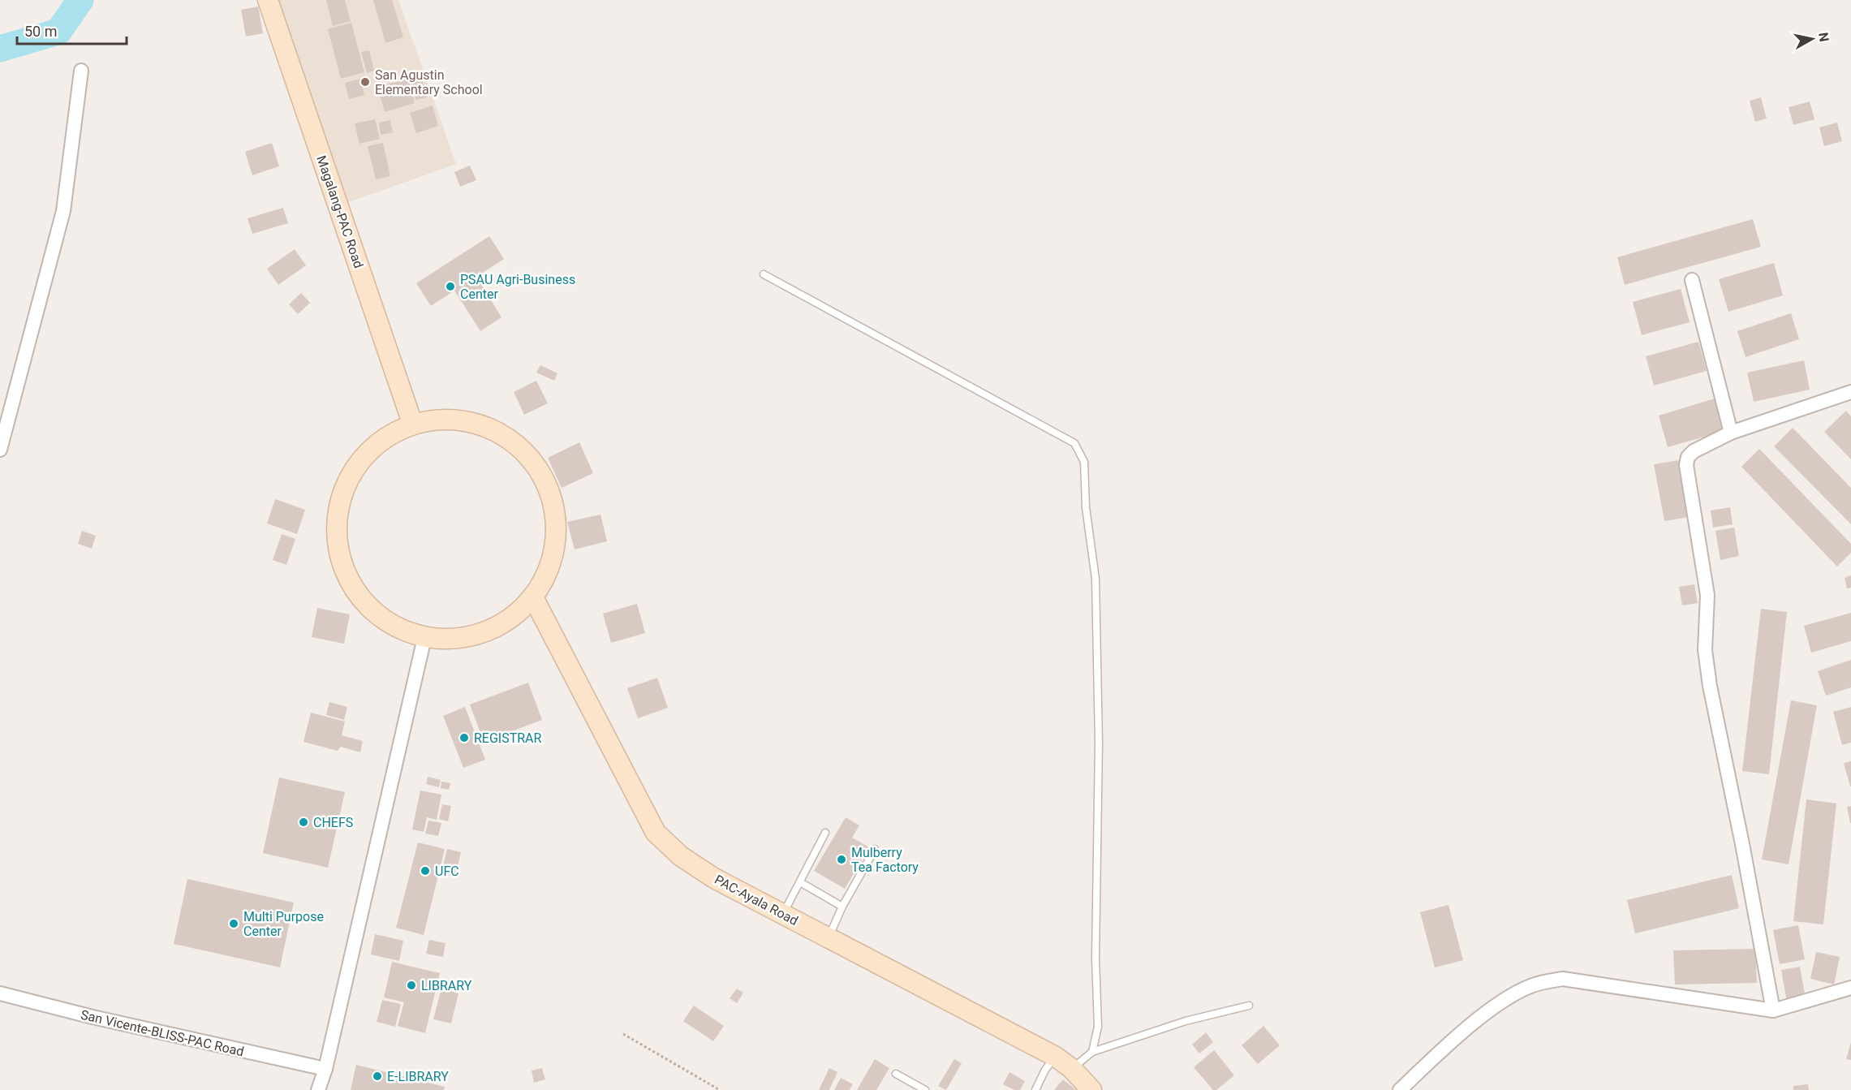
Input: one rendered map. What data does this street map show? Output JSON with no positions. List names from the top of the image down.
{
  "streets": {
    "street": ["Magalang-PAC Road", "PAC-Ayala Road", "San Vicente-BLISS-PAC Road"]
  },
  "places": [
    "San Agustin Elementary School",
    "PSAU Agri-Business Center",
    "REGISTRAR",
    "CHEFS",
    "Mulberry Tea Factory",
    "UFC",
    "Multi Purpose Center",
    "LIBRARY",
    "E-LIBRARY"
  ],
  "scale_bar": "50 m",
  "north": "right"
}
